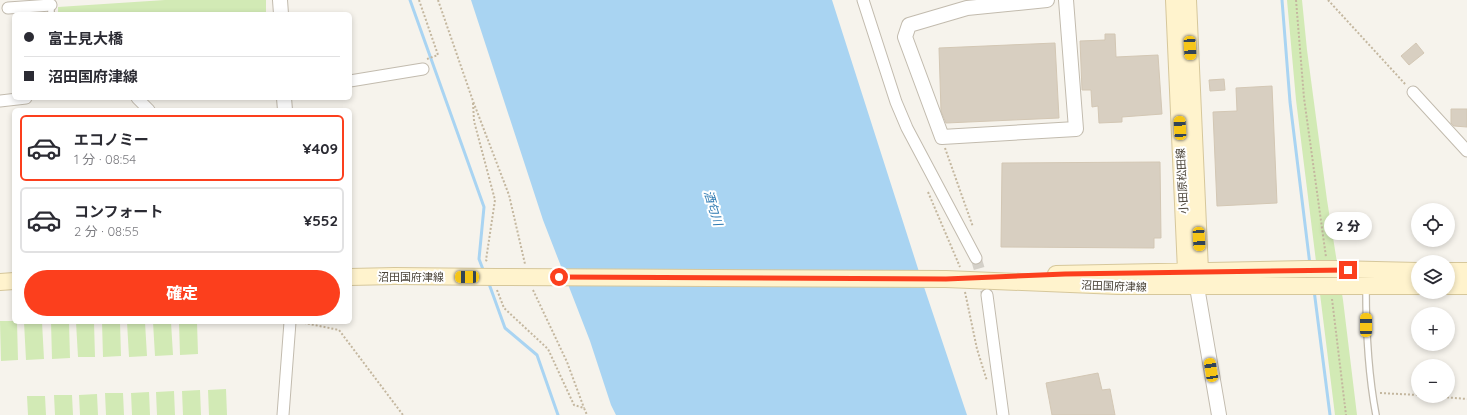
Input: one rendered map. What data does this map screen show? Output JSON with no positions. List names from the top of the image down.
{
  "streets": {
    "main road": ["小田原松田線", "沼田国府津線"]
  },
  "crossings": [
    ["小田原松田線", "沼田国府津線"]
  ],
  "water": ["酒匂川"],
  "page": {
    "banner": ["富士見大橋", "沼田国府津線"],
    "list": [
      {
        "name": "エコノミー",
        "note": "1 分 · 08:54",
        "value": "¥409"
      },
      {
        "name": "コンフォート",
        "note": "2 分 · 08:55",
        "value": "¥552"
      }
    ],
    "map_buttons": ["+", "−"],
    "bubble": "2 分",
    "buttons": "確定"
  }
}
